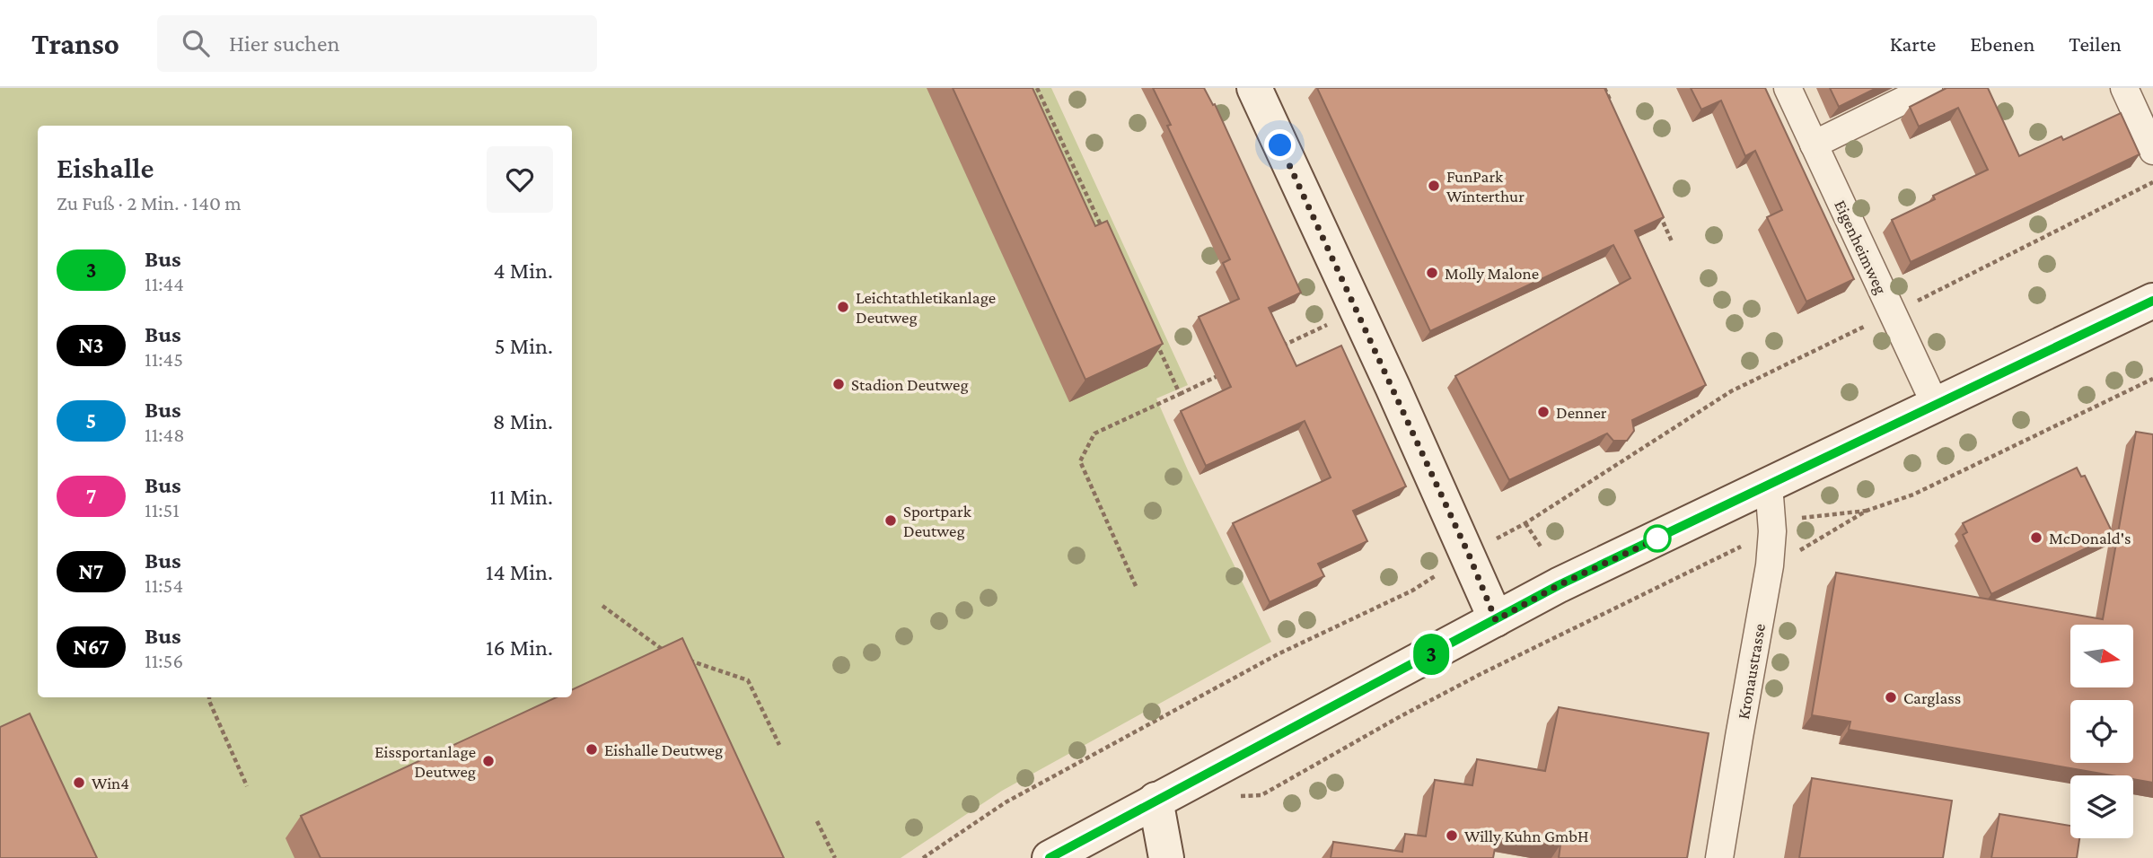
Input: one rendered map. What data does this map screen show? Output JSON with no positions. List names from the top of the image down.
{
  "streets": {
    "street": ["Eigenheimweg", "Kronaustrasse"]
  },
  "places": [
    "FunPark Winterthur",
    "Molly Malone",
    "Leichtathletikanlage Deutweg",
    "Stadion Deutweg",
    "Denner",
    "Sportpark Deutweg",
    "McDonald's",
    "Carglass",
    "Eishalle Deutweg",
    "Eissportanlage Deutweg",
    "Win4",
    "Willy Kuhn GmbH"
  ],
  "lines": ["bus line 3"],
  "north": "right",
  "page": {
    "header": "Transo",
    "search": "Hier suchen",
    "nav": ["Karte", "Ebenen", "Teilen"],
    "on_map": "3",
    "heading": ["Eishalle", "Zu Fuß · 2 Min. · 140 m"],
    "list": [
      {
        "mark": "3",
        "name": "Bus",
        "note": "11:44",
        "value": "4 Min."
      },
      {
        "mark": "N3",
        "name": "Bus",
        "note": "11:45",
        "value": "5 Min."
      },
      {
        "mark": "5",
        "name": "Bus",
        "note": "11:48",
        "value": "8 Min."
      },
      {
        "mark": "7",
        "name": "Bus",
        "note": "11:51",
        "value": "11 Min."
      },
      {
        "mark": "N7",
        "name": "Bus",
        "note": "11:54",
        "value": "14 Min."
      },
      {
        "mark": "N67",
        "name": "Bus",
        "note": "11:56",
        "value": "16 Min."
      }
    ]
  }
}
